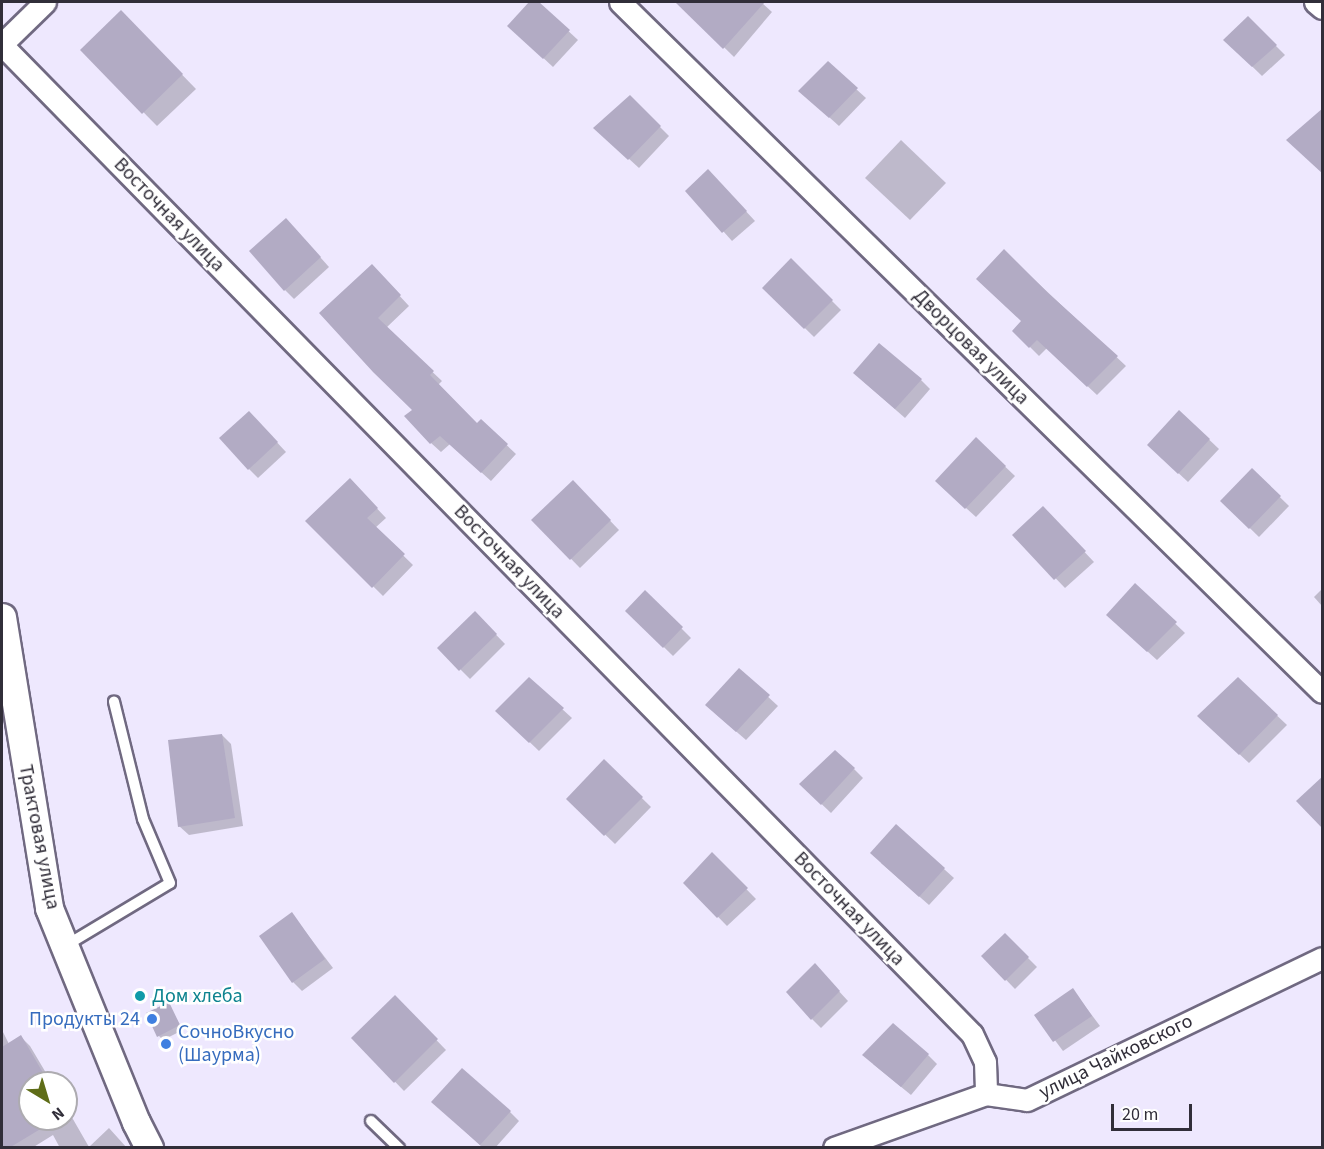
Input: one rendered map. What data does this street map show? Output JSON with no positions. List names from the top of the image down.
{
  "streets": {
    "street": [
      "Восточная улица",
      "Дворцовая улица",
      "Трактовая улица",
      "улица Чайковского"
    ]
  },
  "crossings": [
    ["Восточная улица", "улица Чайковского"]
  ],
  "places": ["Дом хлеба", "Продукты 24", "СочноВкусно (Шаурма)"],
  "scale_bar": "20 m",
  "north": "bottom right"
}
